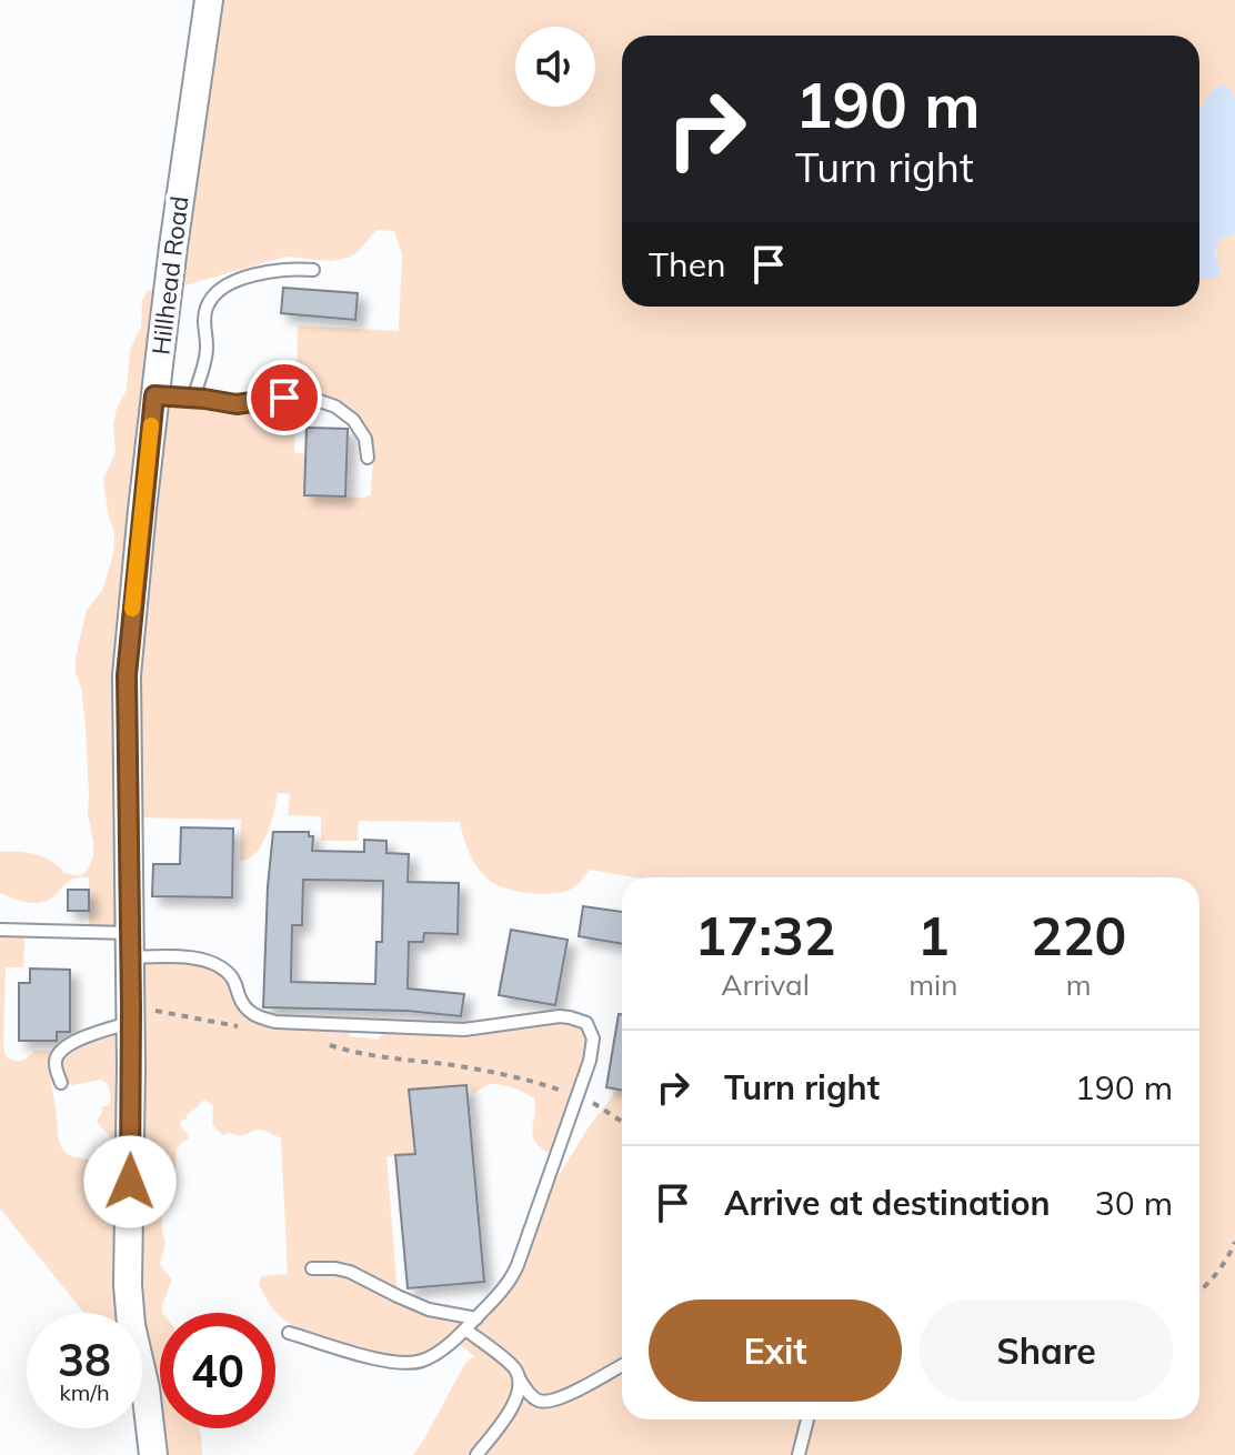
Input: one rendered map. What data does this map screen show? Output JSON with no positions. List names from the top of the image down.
{
  "streets": {
    "street": ["Hillhead Road"]
  },
  "page": {
    "turn": ["190 m", "Turn right"],
    "then": "Then",
    "eta": [
      "17:32",
      "Arrival",
      "1",
      "min",
      "220",
      "m"
    ],
    "list": [
      {
        "name": "Turn right",
        "value": "190 m"
      },
      {
        "name": "Arrive at destination",
        "value": "30 m"
      }
    ],
    "buttons": ["Exit", "Share"],
    "speed": "38 km/h",
    "limit": "40"
  }
}
